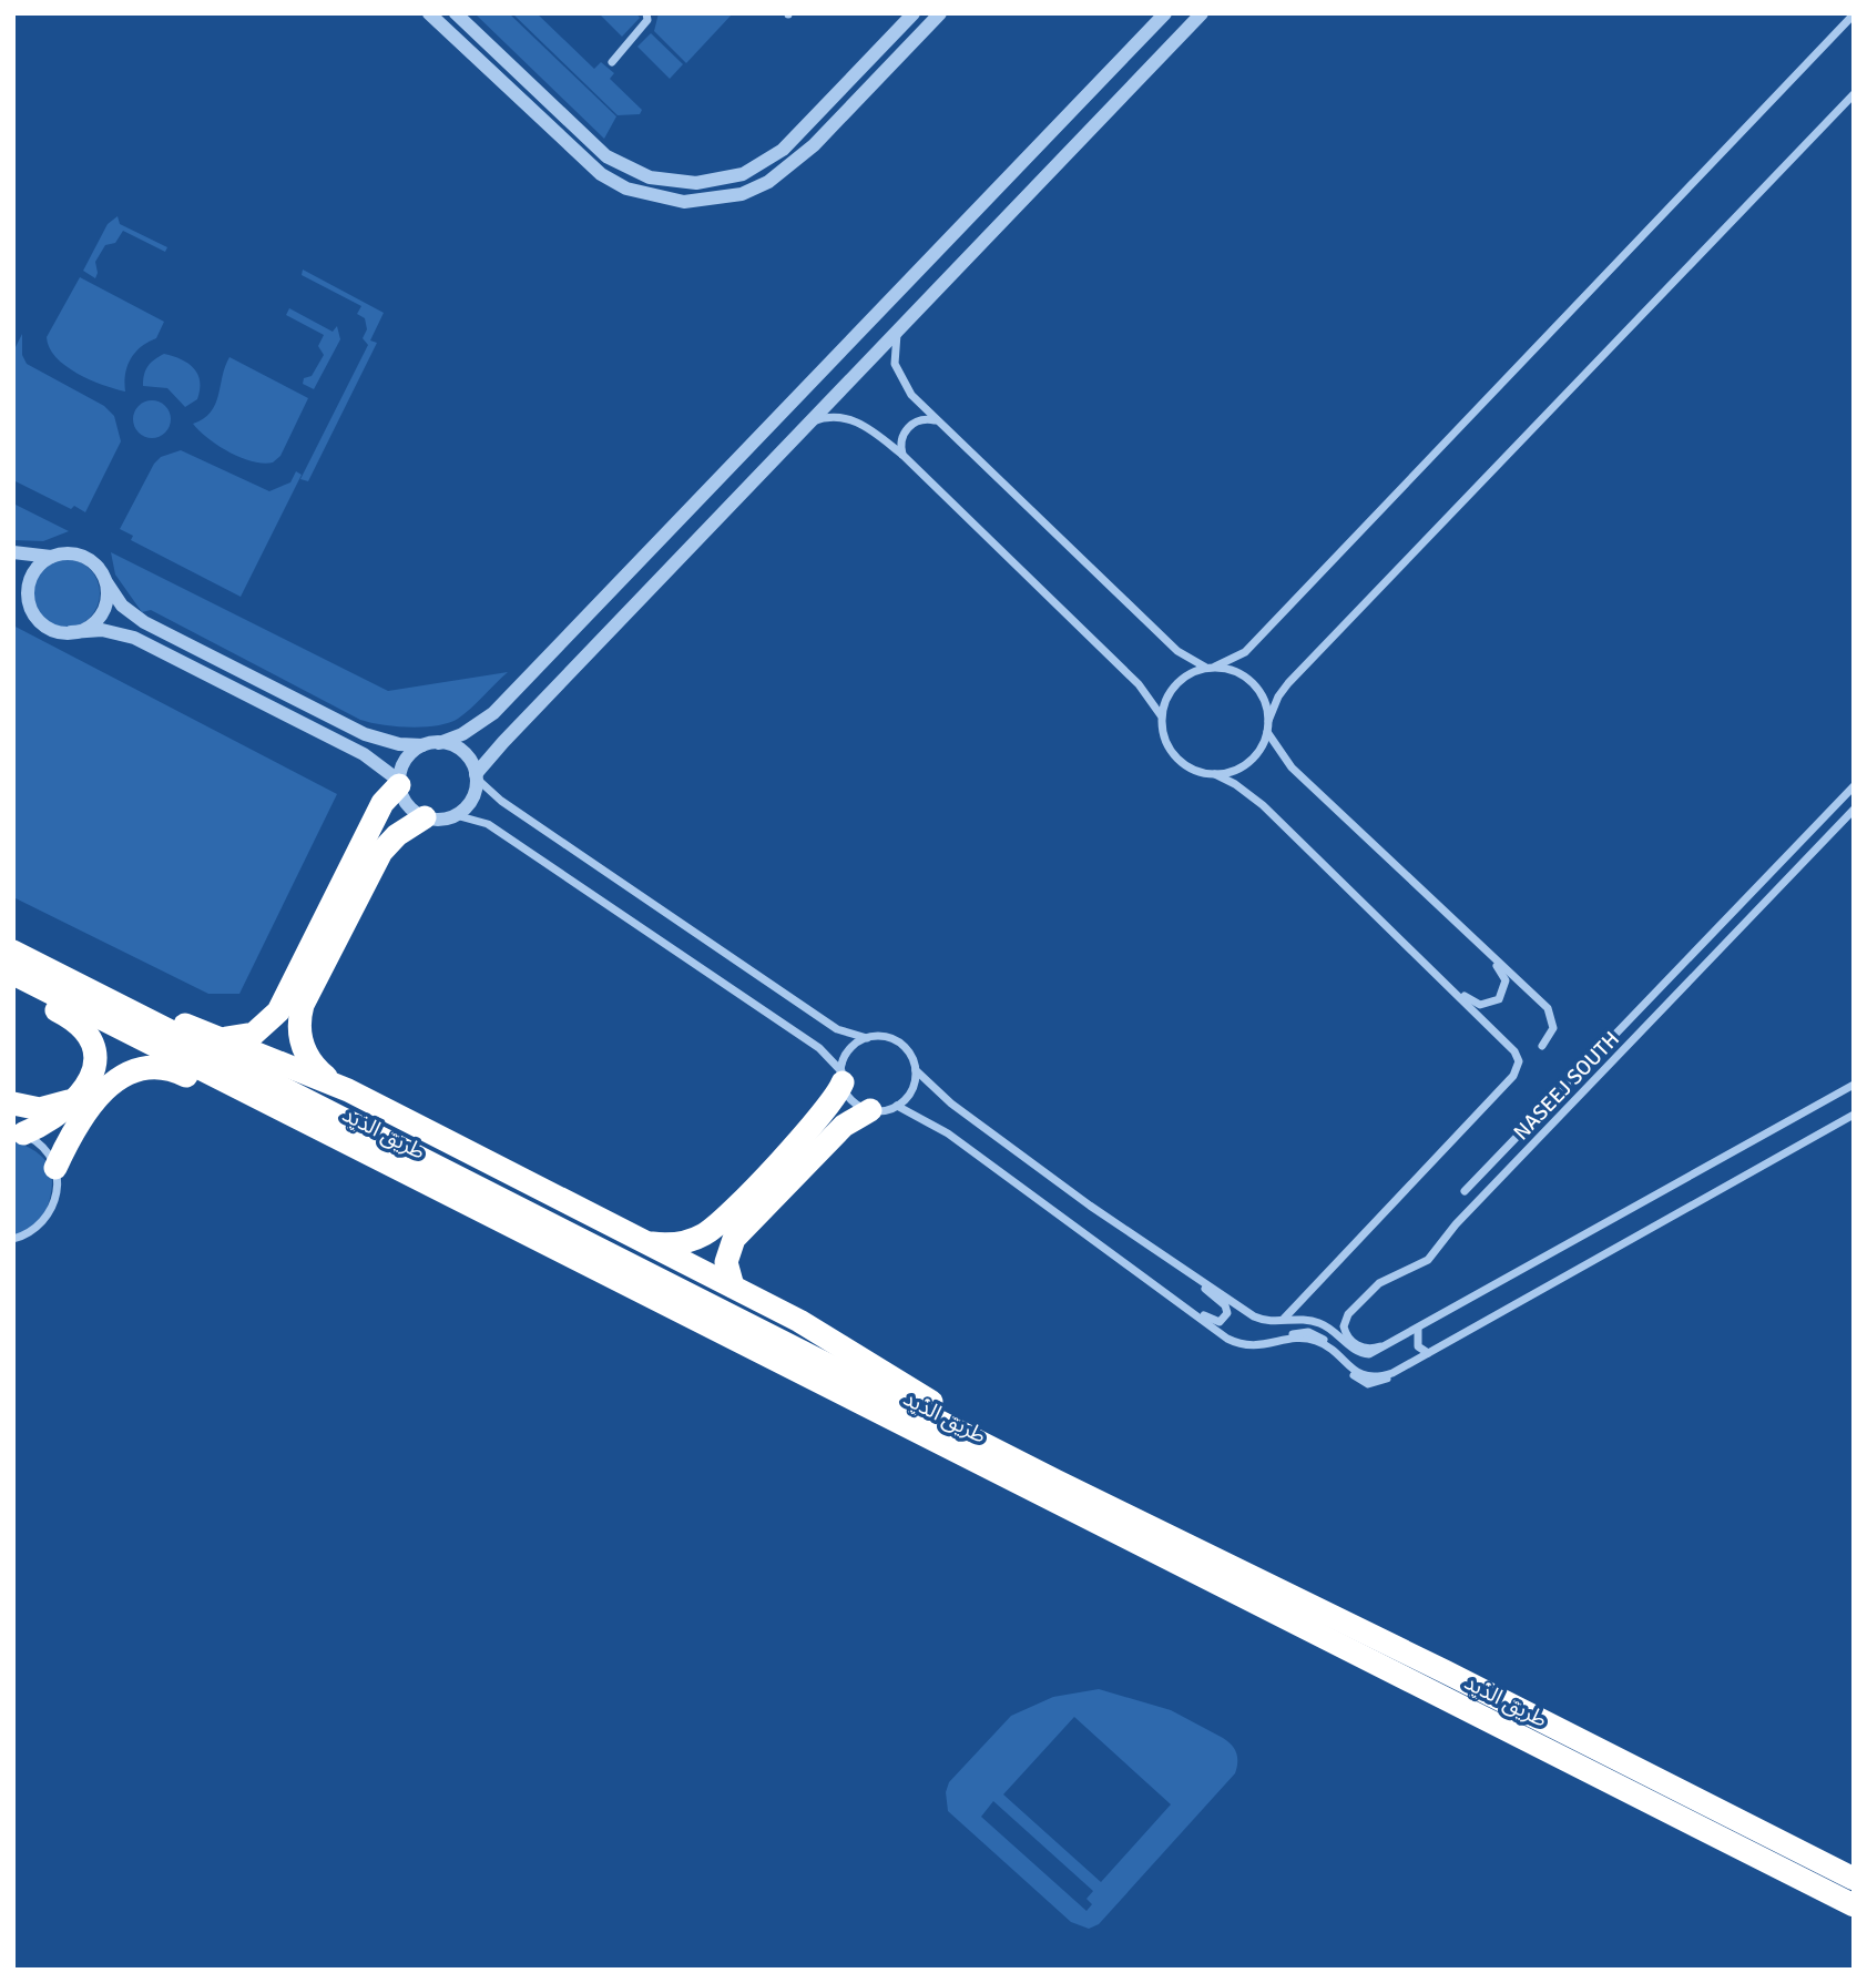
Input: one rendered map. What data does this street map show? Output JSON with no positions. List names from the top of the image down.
{
  "streets": {
    "highway": ["طريق الذيد"],
    "street": ["NASEEJ SOUTH"]
  }
}
